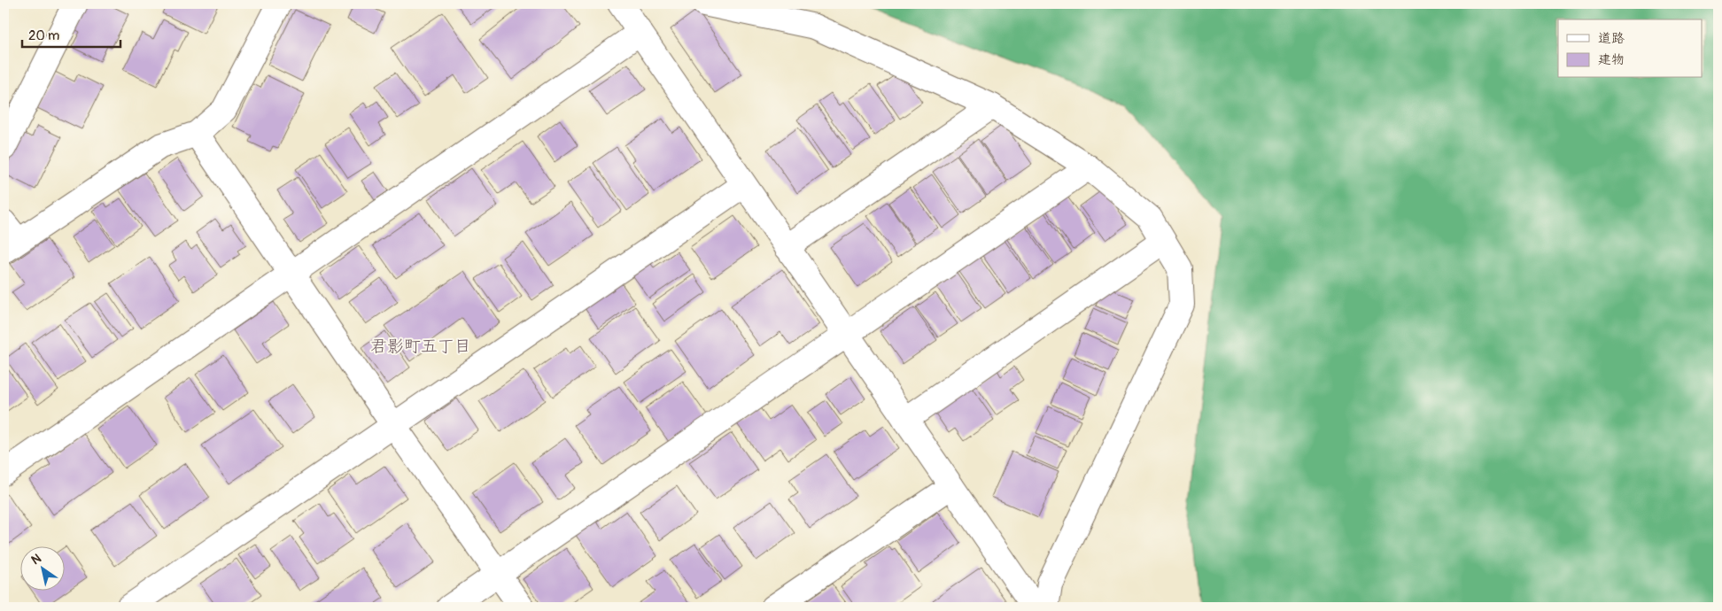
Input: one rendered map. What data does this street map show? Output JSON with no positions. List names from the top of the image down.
{
  "districts": ["君影町五丁目"],
  "legend": ["道路", "建物"],
  "scale_bar": "20 m",
  "north": "top left"
}
